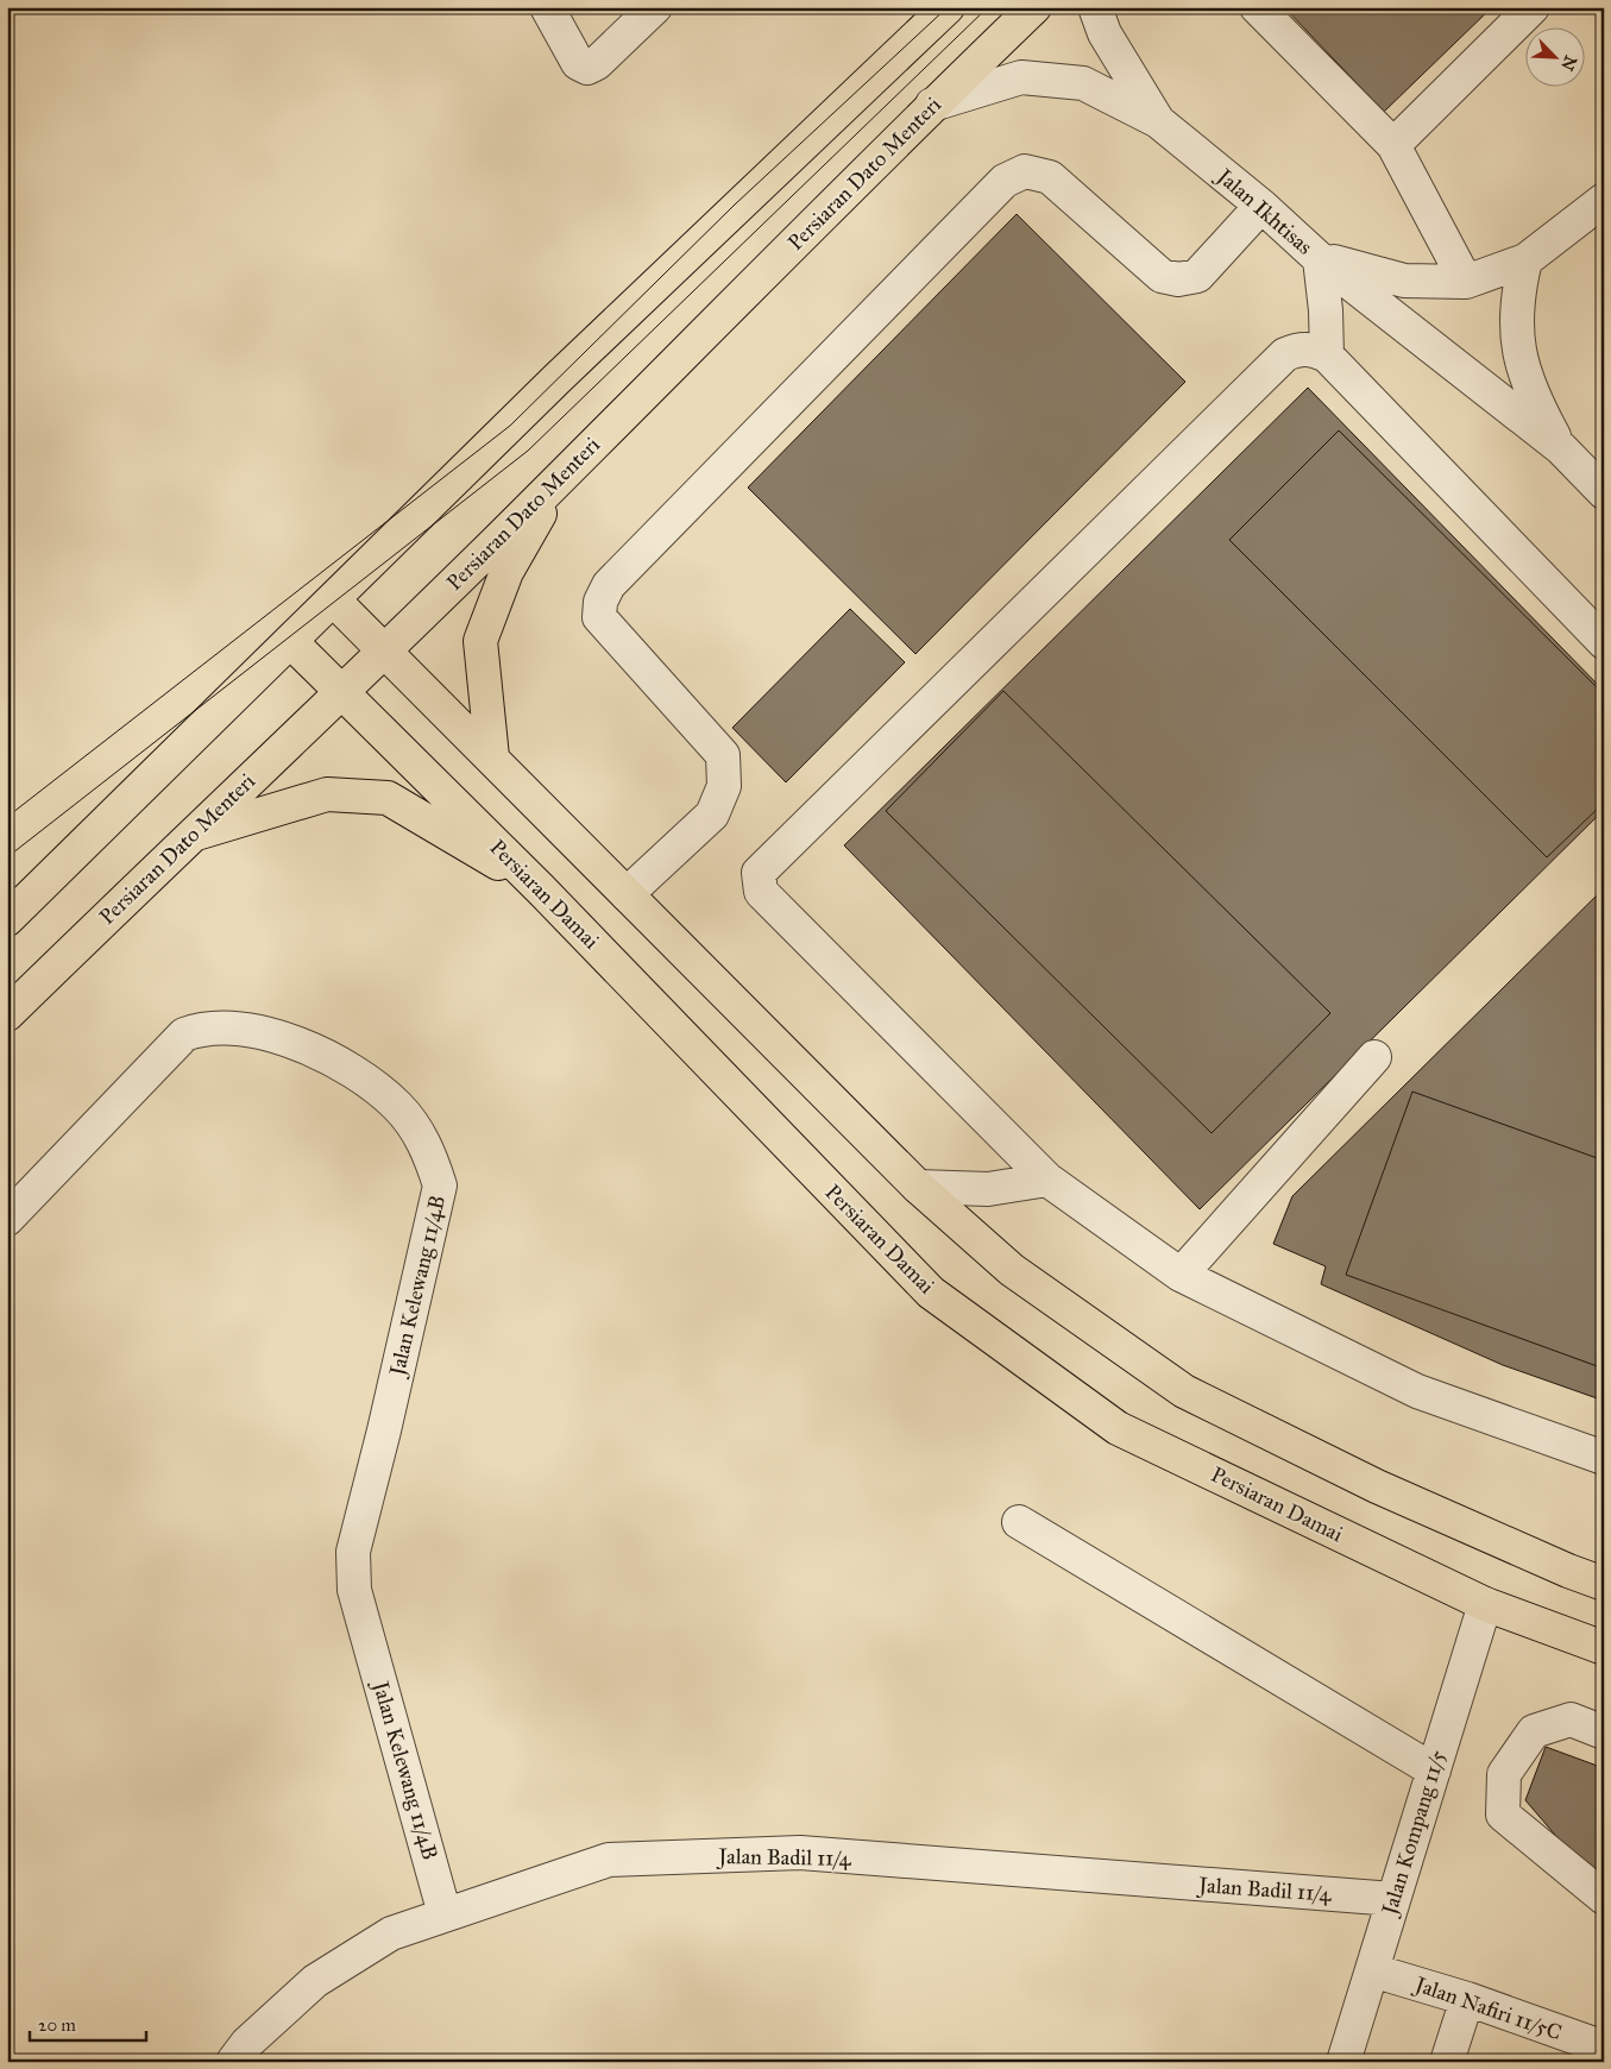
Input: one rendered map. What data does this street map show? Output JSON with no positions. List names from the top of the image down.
{
  "streets": {
    "main road": ["Persiaran Dato Menteri", "Persiaran Damai"],
    "street": [
      "Jalan Ikhtisas",
      "Jalan Kelewang 11/4B",
      "Jalan Kompang 11/5",
      "Jalan Badil 11/4",
      "Jalan Nafiri 11/5C"
    ]
  },
  "crossings": [
    ["Persiaran Dato Menteri", "Jalan Ikhtisas"],
    ["Persiaran Dato Menteri", "Persiaran Damai"],
    ["Persiaran Damai", "Jalan Kompang 11/5"],
    ["Jalan Kelewang 11/4B", "Jalan Badil 11/4"],
    ["Jalan Kompang 11/5", "Jalan Badil 11/4"],
    ["Jalan Kompang 11/5", "Jalan Nafiri 11/5C"]
  ],
  "scale_bar": "20 m",
  "north": "bottom right"
}
